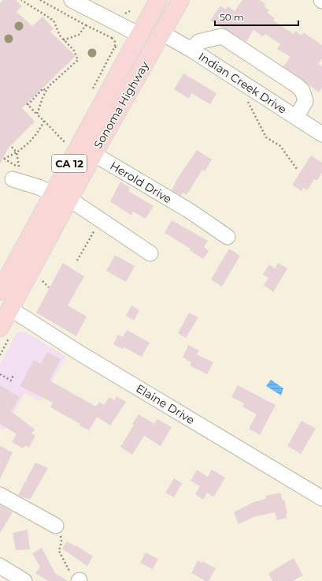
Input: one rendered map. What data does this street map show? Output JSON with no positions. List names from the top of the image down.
{
  "streets": {
    "main road": ["Sonoma Highway", "CA 12"],
    "street": ["Indian Creek Drive", "Herold Drive", "Elaine Drive"]
  },
  "crossings": [
    ["Indian Creek Drive", "Sonoma Highway"],
    ["Sonoma Highway", "Herold Drive"],
    ["Sonoma Highway", "Elaine Drive"]
  ],
  "scale_bar": "50 m"
}
